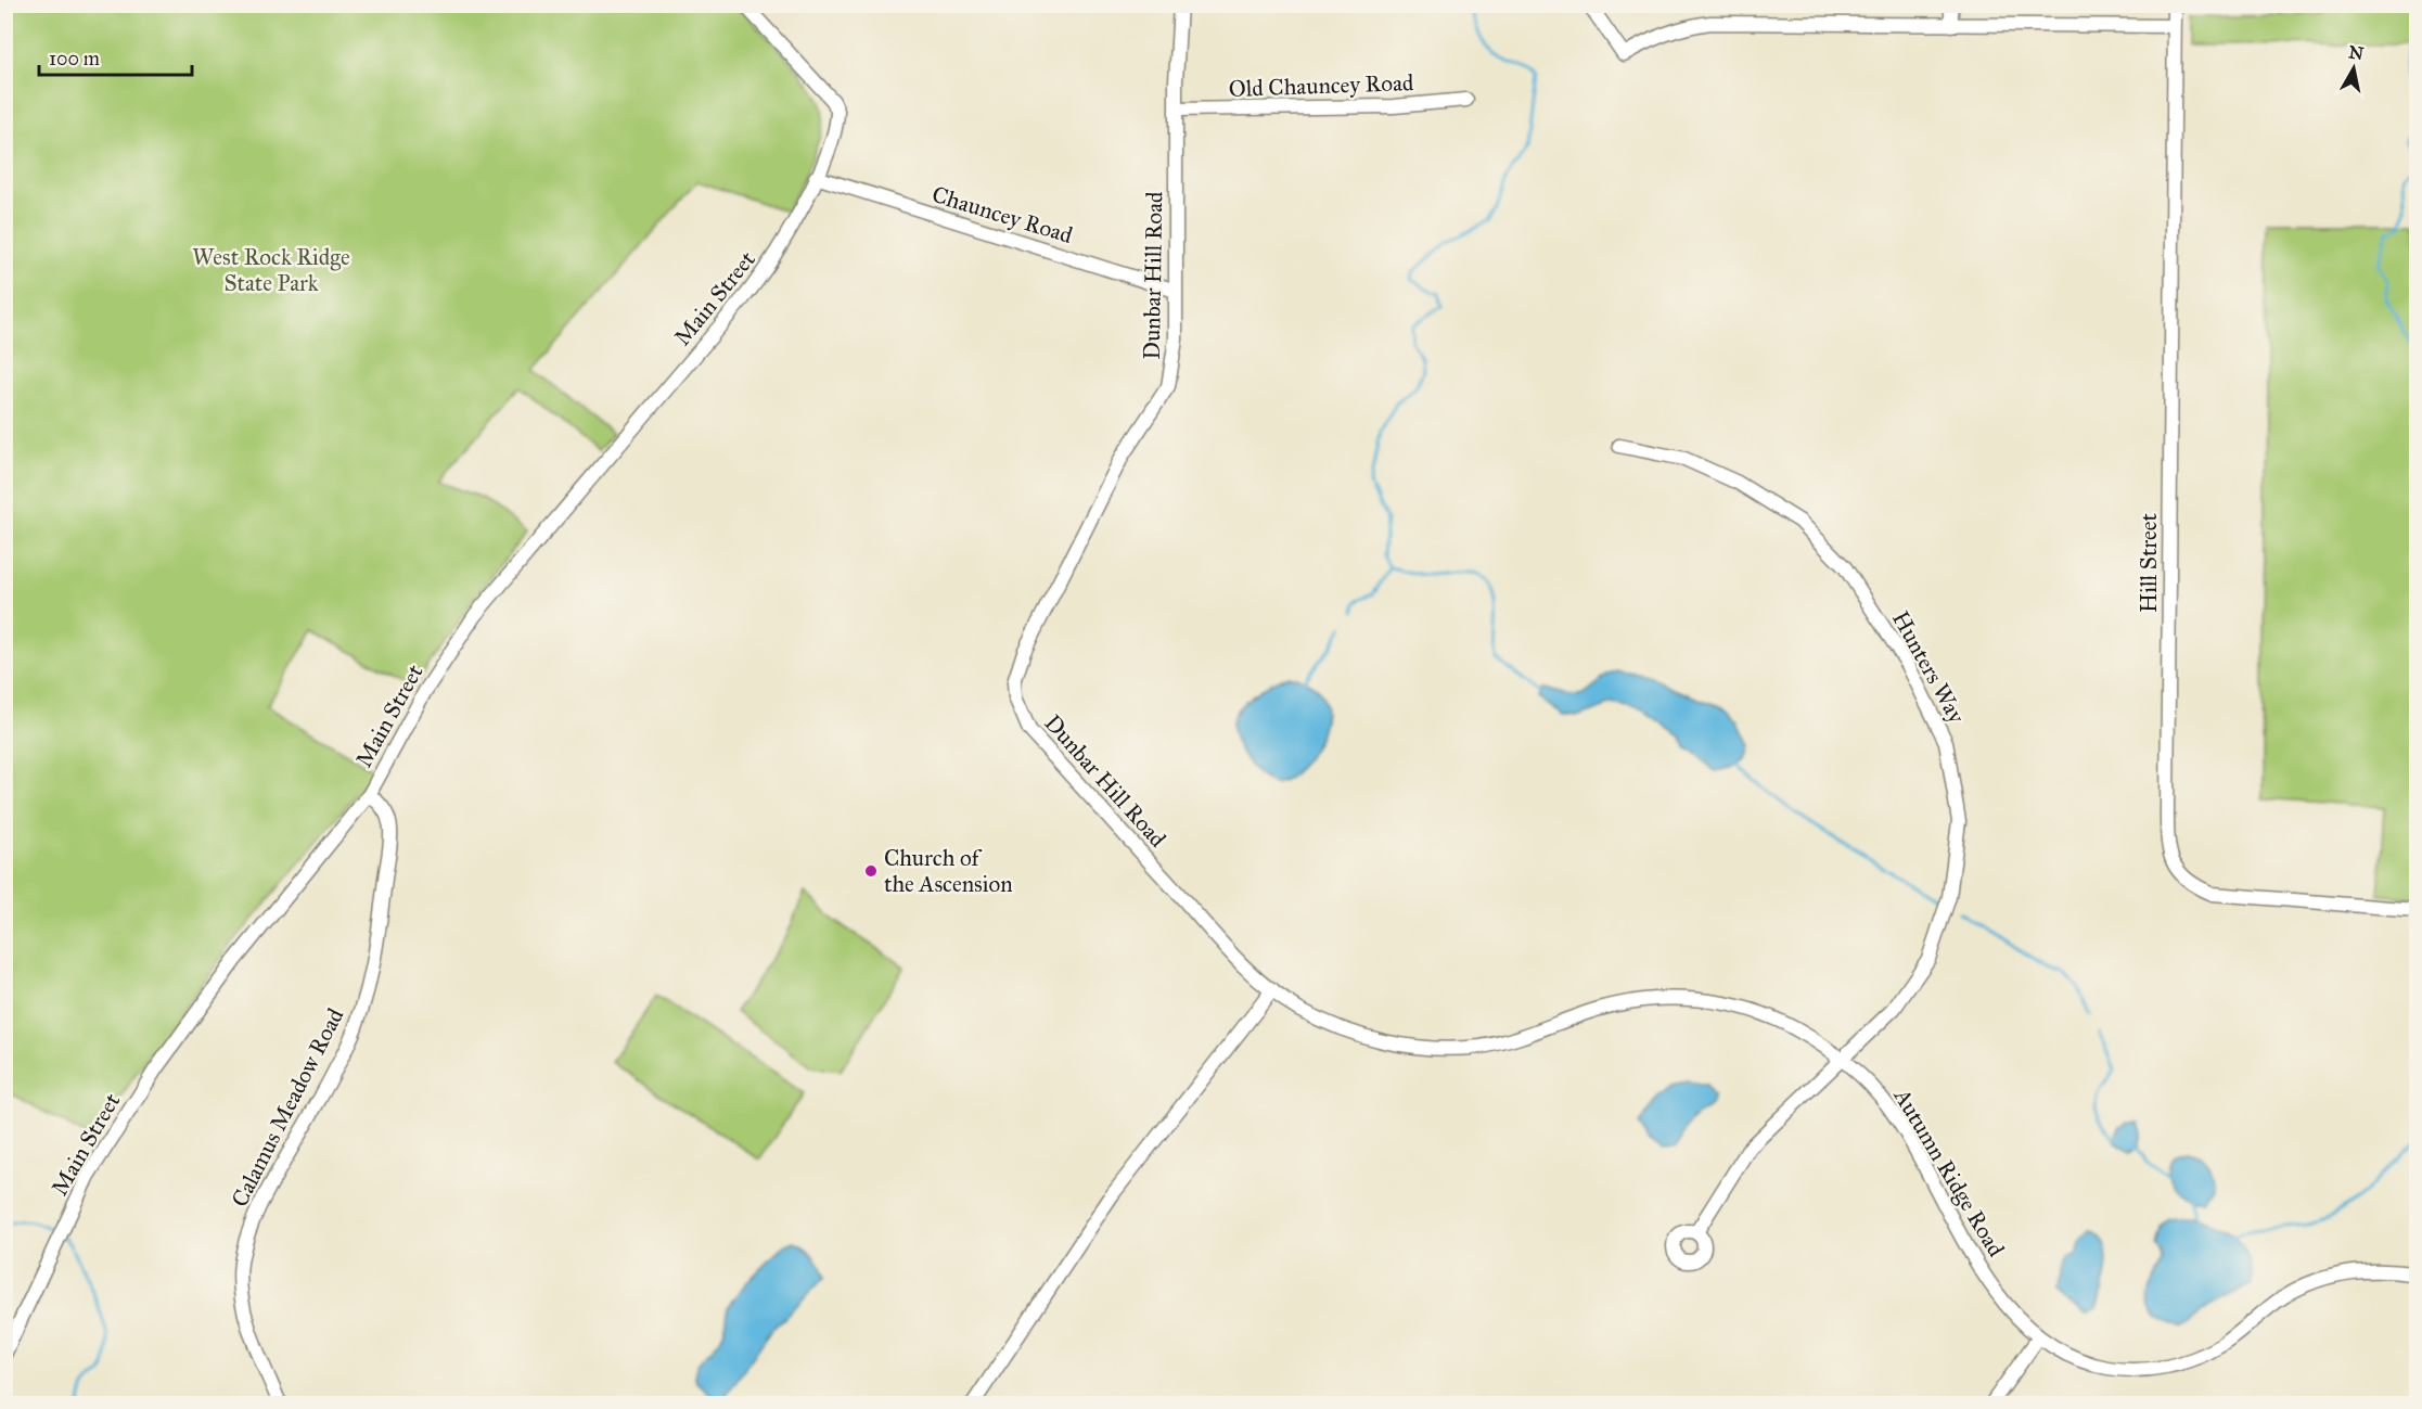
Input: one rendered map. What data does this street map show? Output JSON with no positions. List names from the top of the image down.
{
  "streets": {
    "street": [
      "Old Chauncey Road",
      "Chauncey Road",
      "Dunbar Hill Road",
      "Main Street",
      "Hill Street",
      "Hunters Way",
      "Calamus Meadow Road",
      "Autumn Ridge Road"
    ]
  },
  "crossings": [
    ["Old Chauncey Road", "Dunbar Hill Road"],
    ["Chauncey Road", "Dunbar Hill Road"],
    ["Chauncey Road", "Main Street"],
    ["Dunbar Hill Road", "Autumn Ridge Road"],
    ["Main Street", "Calamus Meadow Road"],
    ["Hunters Way", "Autumn Ridge Road"]
  ],
  "parks": ["West Rock Ridge State Park"],
  "places": ["Church of the Ascension"],
  "scale_bar": "100 m",
  "north": "top"
}
